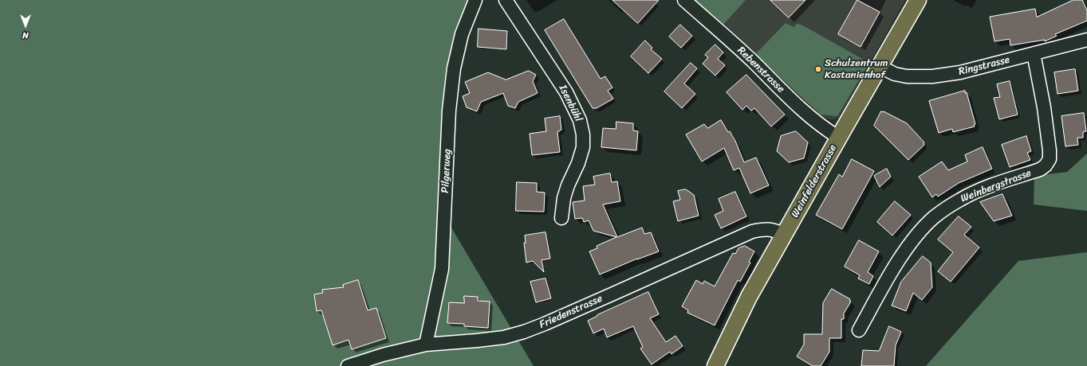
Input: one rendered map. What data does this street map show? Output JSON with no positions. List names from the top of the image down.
{
  "streets": {
    "main road": ["Weinfelderstrasse"],
    "street": [
      "Ringstrasse",
      "Rebenstrasse",
      "Isenbühl",
      "Pilgerweg",
      "Weinbergstrasse",
      "Friedenstrasse"
    ]
  },
  "crossings": [
    ["Ringstrasse", "Weinfelderstrasse"],
    ["Ringstrasse", "Weinbergstrasse"],
    ["Rebenstrasse", "Weinfelderstrasse"],
    ["Pilgerweg", "Friedenstrasse"],
    ["Weinfelderstrasse", "Friedenstrasse"]
  ],
  "places": ["Schulzentrum Kastanienhof"],
  "north": "bottom"
}
